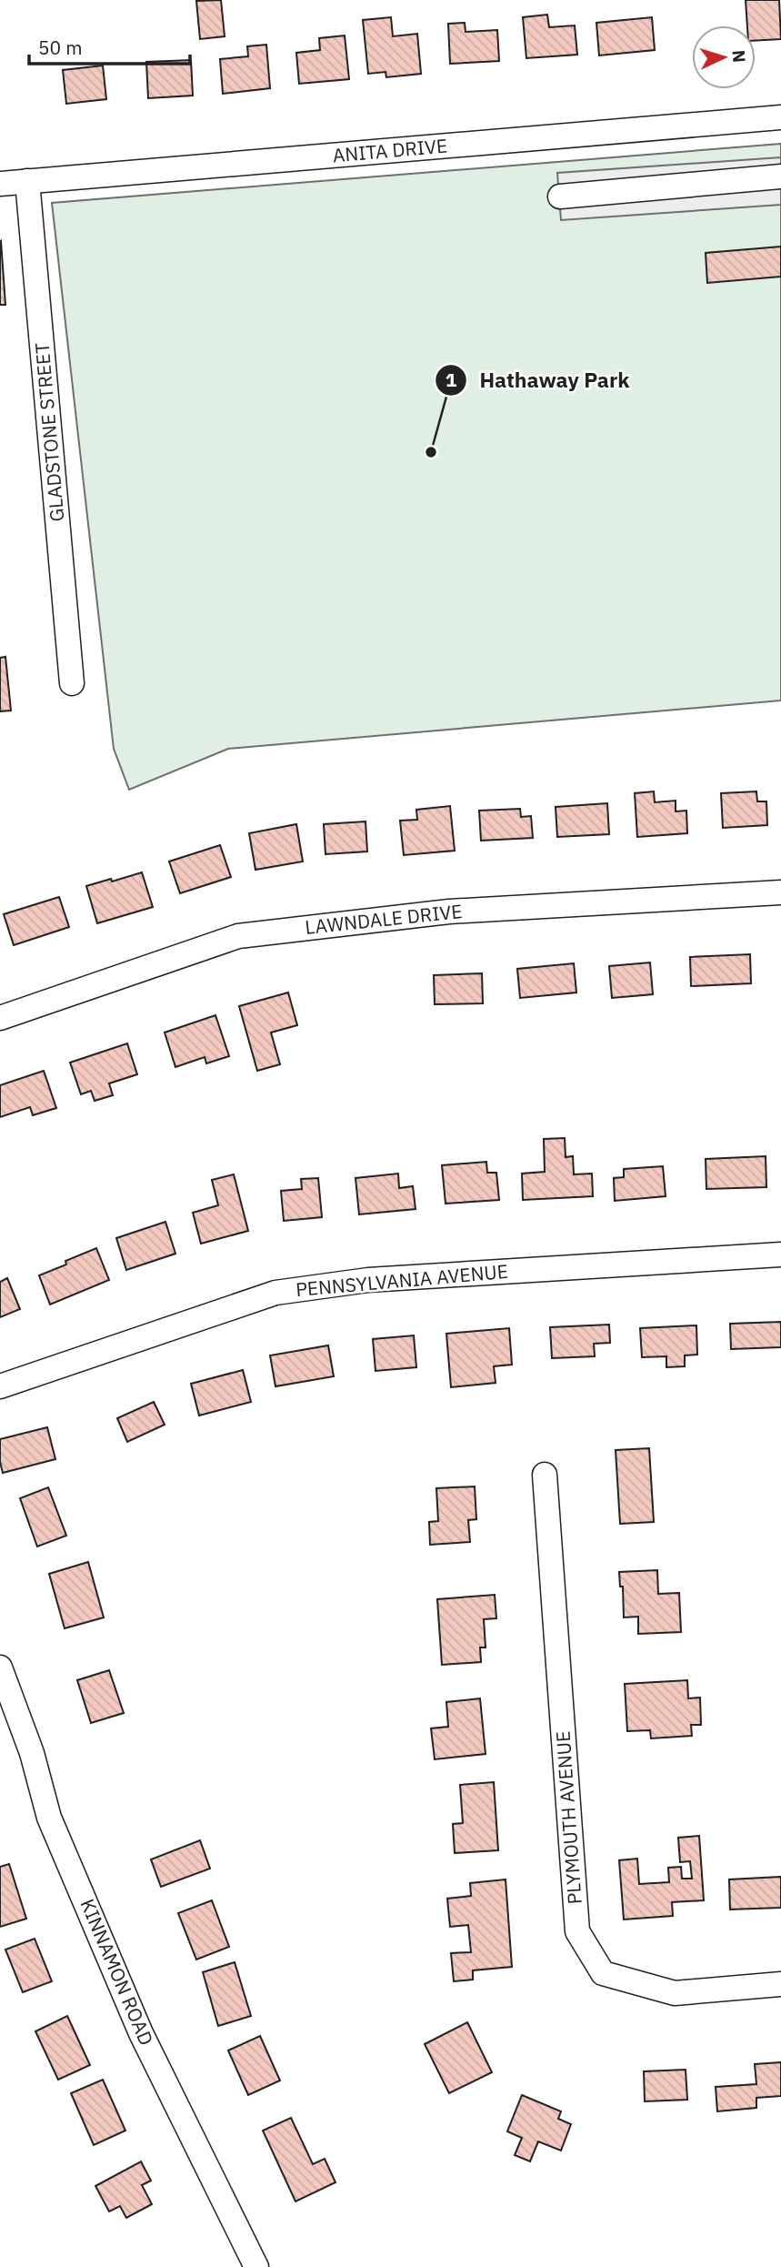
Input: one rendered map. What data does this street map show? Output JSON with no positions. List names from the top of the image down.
{
  "streets": {
    "street": [
      "ANITA DRIVE",
      "GLADSTONE STREET",
      "LAWNDALE DRIVE",
      "PENNSYLVANIA AVENUE",
      "PLYMOUTH AVENUE",
      "KINNAMON ROAD"
    ]
  },
  "crossings": [
    ["ANITA DRIVE", "GLADSTONE STREET"]
  ],
  "places": ["Hathaway Park"],
  "scale_bar": "50 m",
  "north": "right"
}
